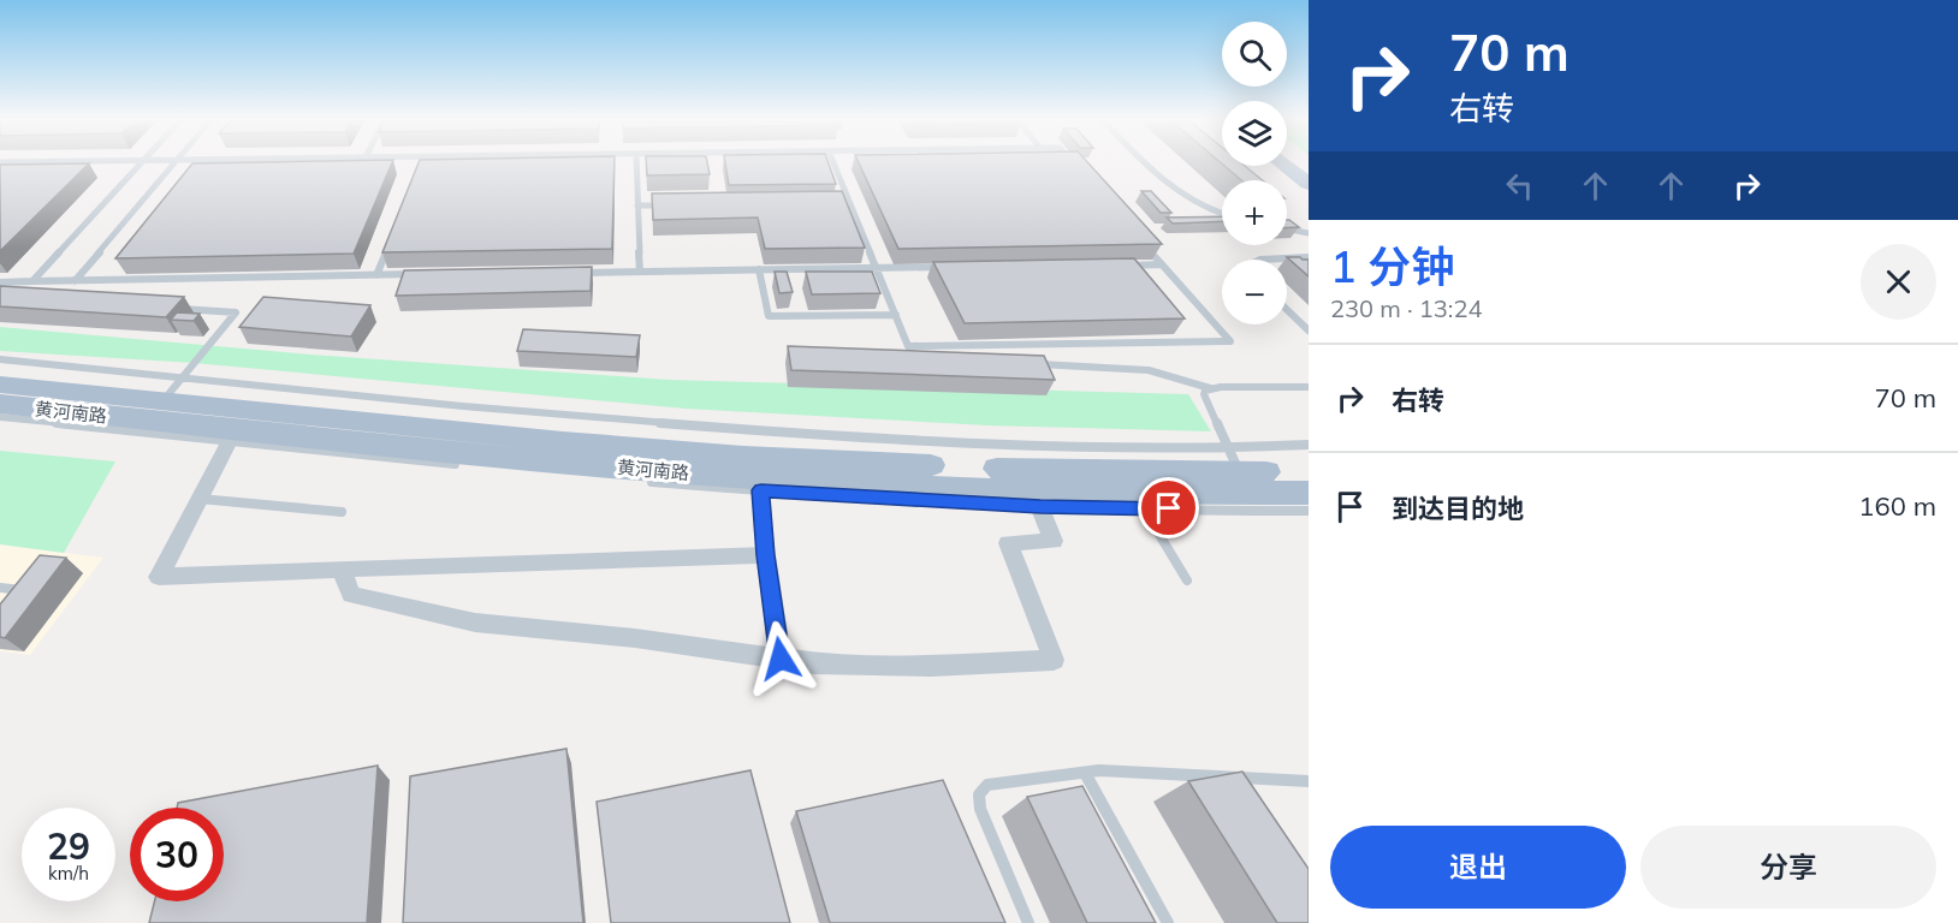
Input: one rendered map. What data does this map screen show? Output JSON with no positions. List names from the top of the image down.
{
  "streets": {
    "main road": ["黄河南路"]
  },
  "page": {
    "turn": ["70 m", "右转"],
    "map_buttons": ["+", "−"],
    "heading": ["1 分钟", "230 m · 13:24"],
    "list": [
      {
        "name": "右转",
        "value": "70 m"
      },
      {
        "name": "到达目的地",
        "value": "160 m"
      }
    ],
    "speed": "29 km/h",
    "limit": "30",
    "buttons": ["退出", "分享"]
  }
}
